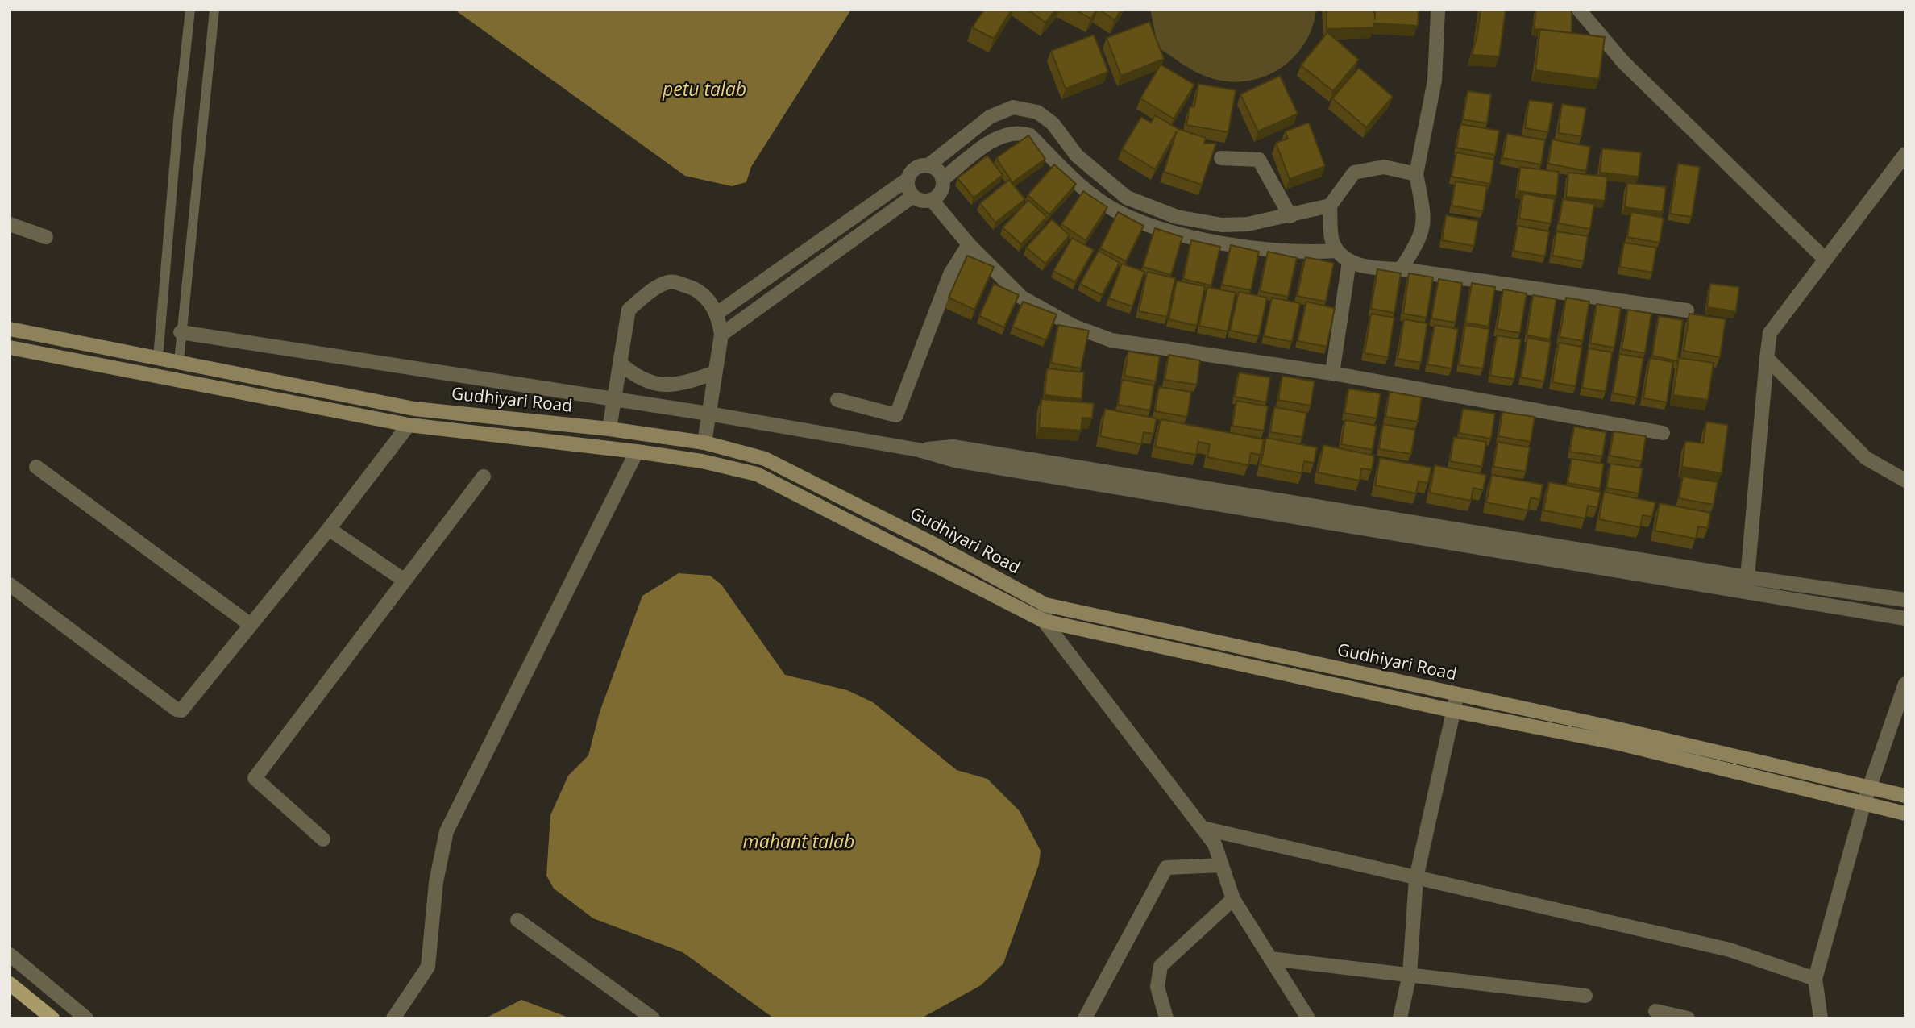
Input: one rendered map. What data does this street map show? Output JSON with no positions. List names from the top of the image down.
{
  "streets": {
    "street": ["Gudhiyari Road"]
  },
  "water": ["petu talab", "mahant talab"]
}
